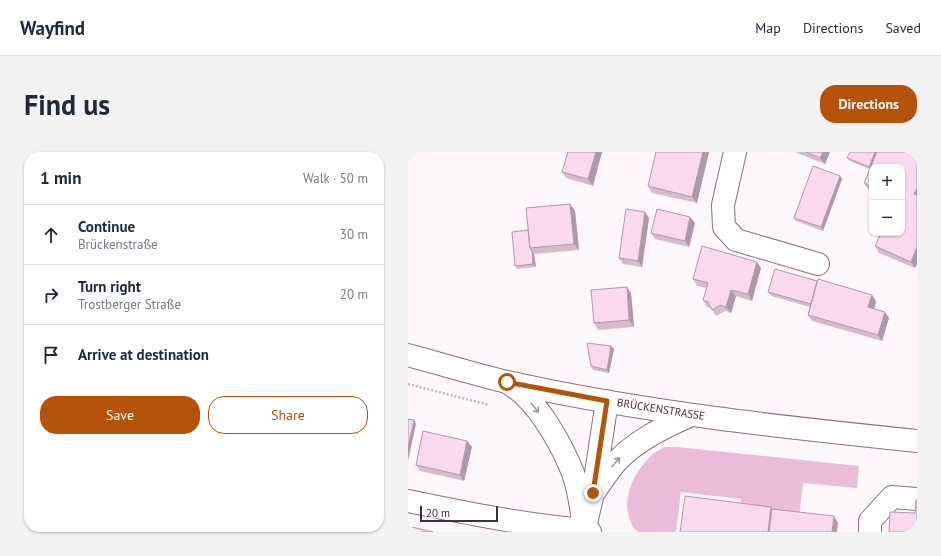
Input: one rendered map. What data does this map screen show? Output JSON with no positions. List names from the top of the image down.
{
  "streets": {
    "main road": ["BRÜCKENSTRASSE"]
  },
  "scale_bar": "20 m",
  "page": {
    "header": "Wayfind",
    "nav": ["Map", "Directions", "Saved"],
    "buttons": [
      "Directions",
      ["Save", "Share"]
    ],
    "title": "Find us",
    "heading": ["1 min", "Walk · 50 m"],
    "map_buttons": ["+", "−"],
    "list": [
      ["Continue", "Brückenstraße", "30 m"],
      ["Turn right", "Trostberger Straße", "20 m"],
      "Arrive at destination"
    ],
    "scale": "20 m"
  }
}
